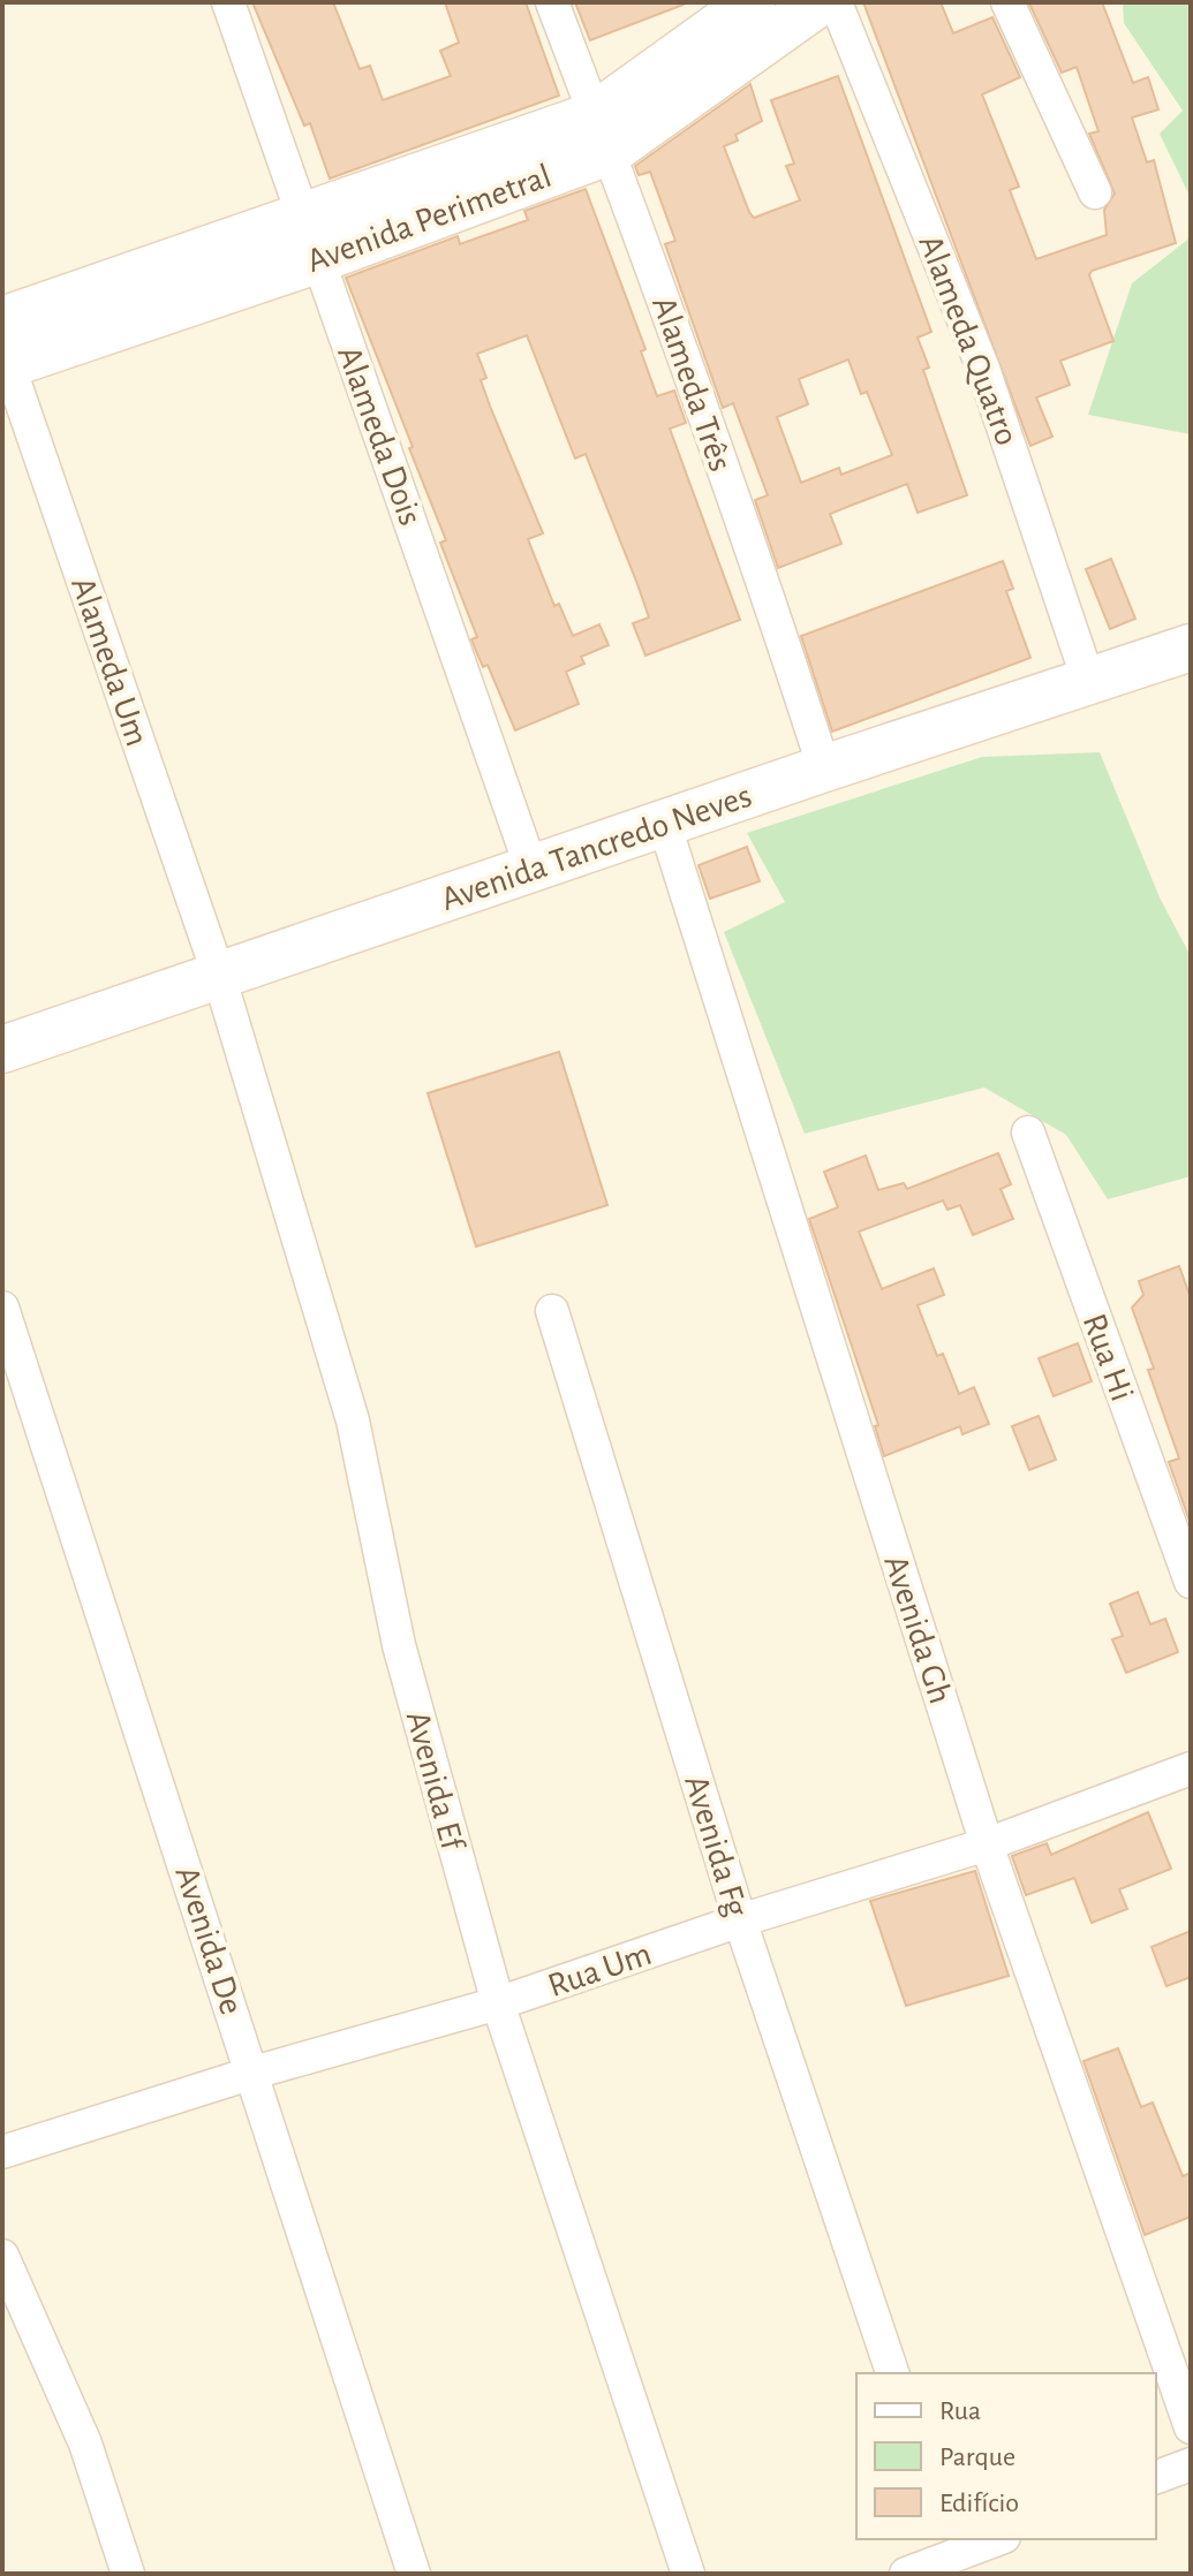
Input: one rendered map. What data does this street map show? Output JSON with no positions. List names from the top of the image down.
{
  "streets": {
    "street": [
      "Avenida Perimetral",
      "Alameda Quatro",
      "Alameda Três",
      "Alameda Dois",
      "Alameda Um",
      "Avenida Tancredo Neves",
      "Rua Hi",
      "Avenida Gh",
      "Avenida Ef",
      "Avenida Fg",
      "Avenida De",
      "Rua Um"
    ]
  },
  "crossings": [
    ["Avenida Perimetral", "Alameda Três"],
    ["Avenida Perimetral", "Alameda Dois"],
    ["Avenida Perimetral", "Alameda Um"],
    ["Alameda Quatro", "Avenida Tancredo Neves"],
    ["Alameda Três", "Avenida Tancredo Neves"],
    ["Alameda Dois", "Avenida Tancredo Neves"],
    ["Alameda Um", "Avenida Tancredo Neves"],
    ["Alameda Um", "Avenida Ef"],
    ["Avenida Tancredo Neves", "Avenida Gh"],
    ["Avenida Tancredo Neves", "Avenida Ef"],
    ["Avenida Gh", "Rua Um"],
    ["Avenida Ef", "Rua Um"],
    ["Avenida Fg", "Rua Um"],
    ["Avenida De", "Rua Um"]
  ],
  "legend": ["Rua", "Parque", "Edifício"]
}
